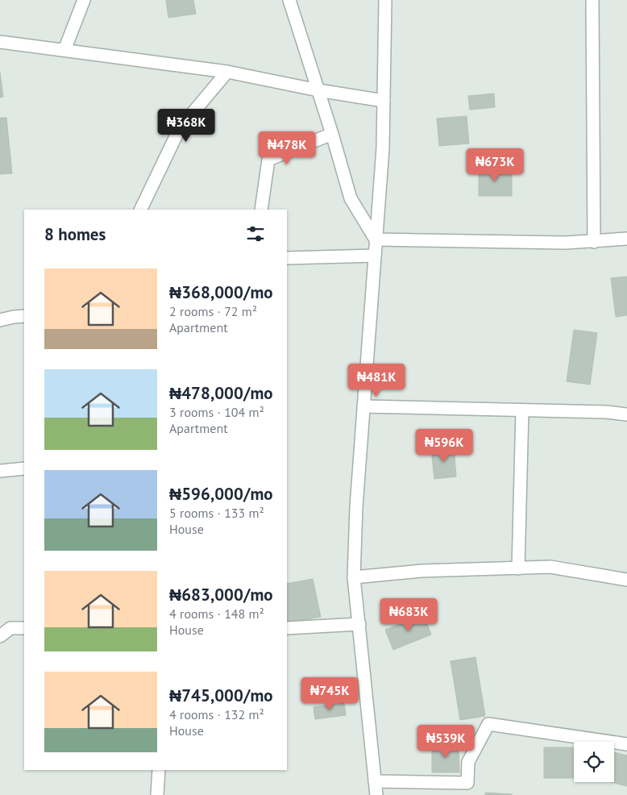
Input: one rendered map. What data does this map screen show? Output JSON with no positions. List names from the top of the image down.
{
  "page": {
    "price": [
      "₦368K",
      "₦478K",
      "₦673K",
      "₦481K",
      "₦596K",
      "₦683K",
      "₦745K",
      "₦539K"
    ],
    "heading": "8 homes",
    "list": [
      {
        "name": "₦368,000/mo",
        "note": "2 rooms · 72 m² · Apartment"
      },
      {
        "name": "₦478,000/mo",
        "note": "3 rooms · 104 m² · Apartment"
      },
      {
        "name": "₦596,000/mo",
        "note": "5 rooms · 133 m² · House"
      },
      {
        "name": "₦683,000/mo",
        "note": "4 rooms · 148 m² · House"
      },
      {
        "name": "₦745,000/mo",
        "note": "4 rooms · 132 m² · House"
      }
    ]
  }
}
